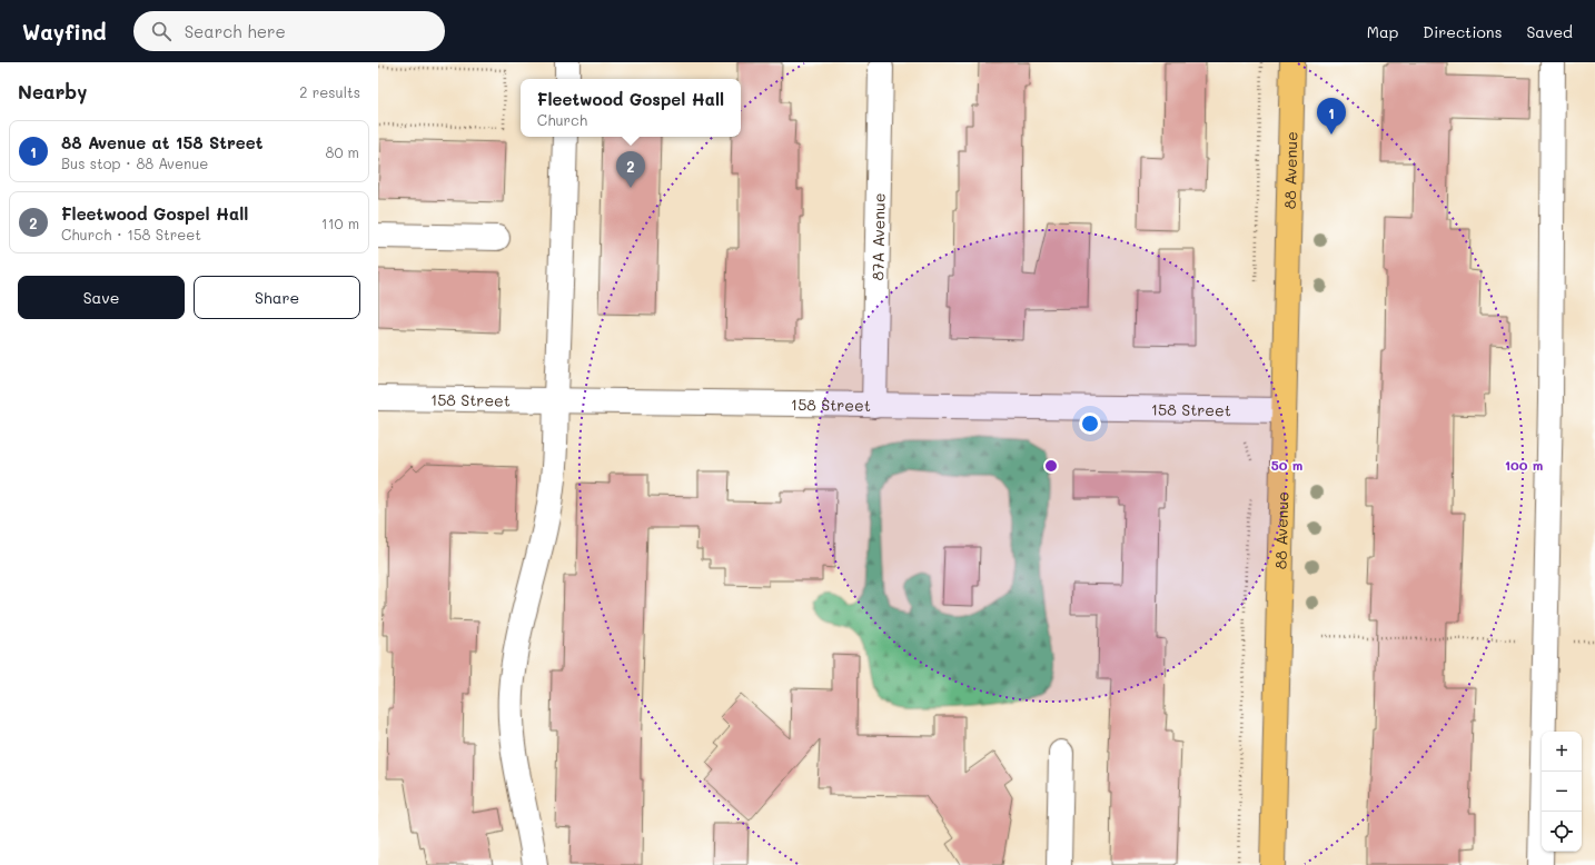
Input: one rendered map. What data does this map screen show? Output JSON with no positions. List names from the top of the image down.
{
  "streets": {
    "main road": ["88 Avenue"],
    "street": ["87A Avenue", "158 Street"]
  },
  "crossings": [
    ["88 Avenue", "158 Street"],
    ["87A Avenue", "158 Street"]
  ],
  "page": {
    "header": "Wayfind",
    "search": "Search here",
    "nav": ["Map", "Directions", "Saved"],
    "heading": ["Nearby", "2 results"],
    "popup": ["Fleetwood Gospel Hall", "Church"],
    "pins": ["1", "2"],
    "list": [
      {
        "mark": "1",
        "name": "88 Avenue at 158 Street",
        "note": "Bus stop · 88 Avenue",
        "value": "80 m"
      },
      {
        "mark": "2",
        "name": "Fleetwood Gospel Hall",
        "note": "Church · 158 Street",
        "value": "110 m"
      }
    ],
    "buttons": ["Save", "Share"],
    "map_buttons": ["+", "−"]
  },
  "rings": ["50 m", "100 m"]
}
